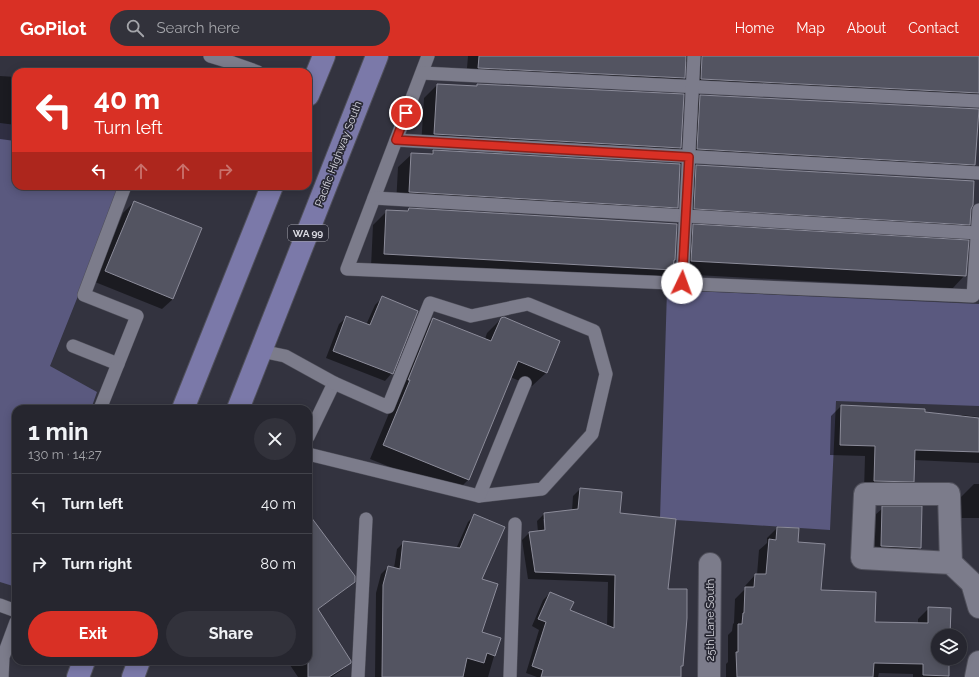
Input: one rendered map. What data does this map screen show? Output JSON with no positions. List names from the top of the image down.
{
  "streets": {
    "main road": ["Pacific Highway South", "WA 99"],
    "street": ["25th Lane South"]
  },
  "page": {
    "header": "GoPilot",
    "search": "Search here",
    "nav": [
      "Home",
      "Map",
      "About",
      "Contact"
    ],
    "turn": ["40 m", "Turn left"],
    "heading": ["1 min", "130 m · 14:27"],
    "list": [
      {
        "name": "Turn left",
        "value": "40 m"
      },
      {
        "name": "Turn right",
        "value": "80 m"
      }
    ],
    "buttons": ["Exit", "Share"]
  }
}
